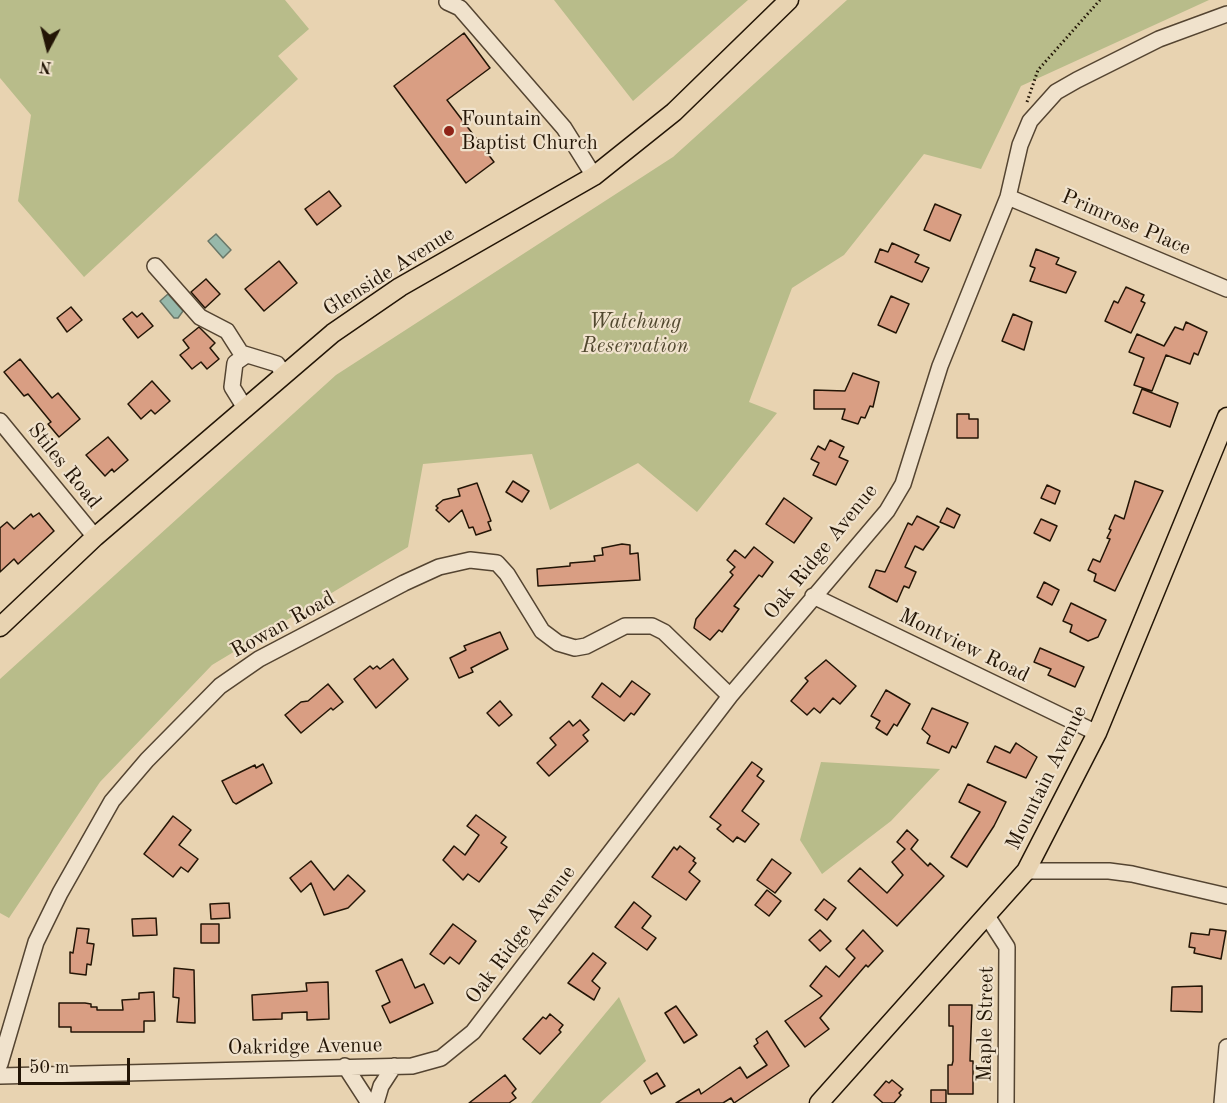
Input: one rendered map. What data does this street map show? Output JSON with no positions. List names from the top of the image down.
{
  "streets": {
    "main road": ["Glenside Avenue", "Mountain Avenue"],
    "street": [
      "Primrose Place",
      "Stiles Road",
      "Oak Ridge Avenue",
      "Rowan Road",
      "Montview Road",
      "Maple Street",
      "Oakridge Avenue"
    ]
  },
  "crossings": [
    ["Primrose Place", "Oak Ridge Avenue"],
    ["Glenside Avenue", "Stiles Road"],
    ["Oak Ridge Avenue", "Rowan Road"],
    ["Oak Ridge Avenue", "Montview Road"],
    ["Oak Ridge Avenue", "Oakridge Avenue"],
    ["Montview Road", "Mountain Avenue"],
    ["Mountain Avenue", "Maple Street"]
  ],
  "parks": ["Watchung Reservation"],
  "places": ["Fountain Baptist Church"],
  "scale_bar": "50 m",
  "north": "bottom"
}
